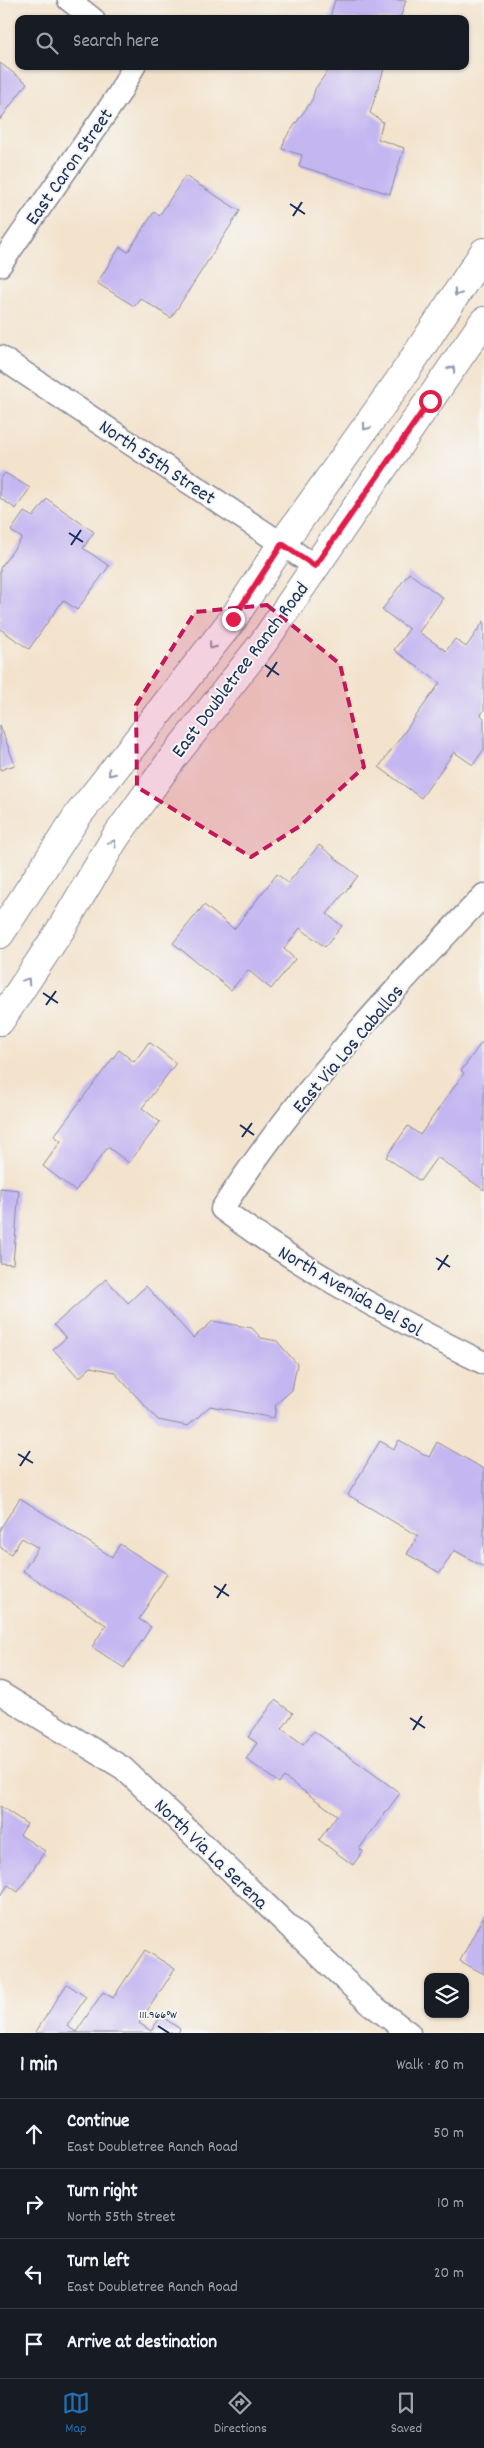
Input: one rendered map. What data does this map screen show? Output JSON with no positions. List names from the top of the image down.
{
  "streets": {
    "main road": ["East Doubletree Ranch Road"],
    "street": [
      "East Caron Street",
      "North 55th Street",
      "East Via Los Caballos",
      "North Avenida Del Sol",
      "North Via La Serena"
    ]
  },
  "crossings": [
    ["North 55th Street", "East Doubletree Ranch Road"],
    ["East Via Los Caballos", "North Avenida Del Sol"]
  ],
  "page": {
    "search": "Search here",
    "heading": ["1 min", "Walk · 80 m"],
    "list": [
      ["Continue", "East Doubletree Ranch Road", "50 m"],
      ["Turn right", "North 55th Street", "10 m"],
      ["Turn left", "East Doubletree Ranch Road", "20 m"],
      "Arrive at destination"
    ],
    "nav": ["Map", "Directions", "Saved"]
  },
  "coordinates": ["111.966°W"]
}
